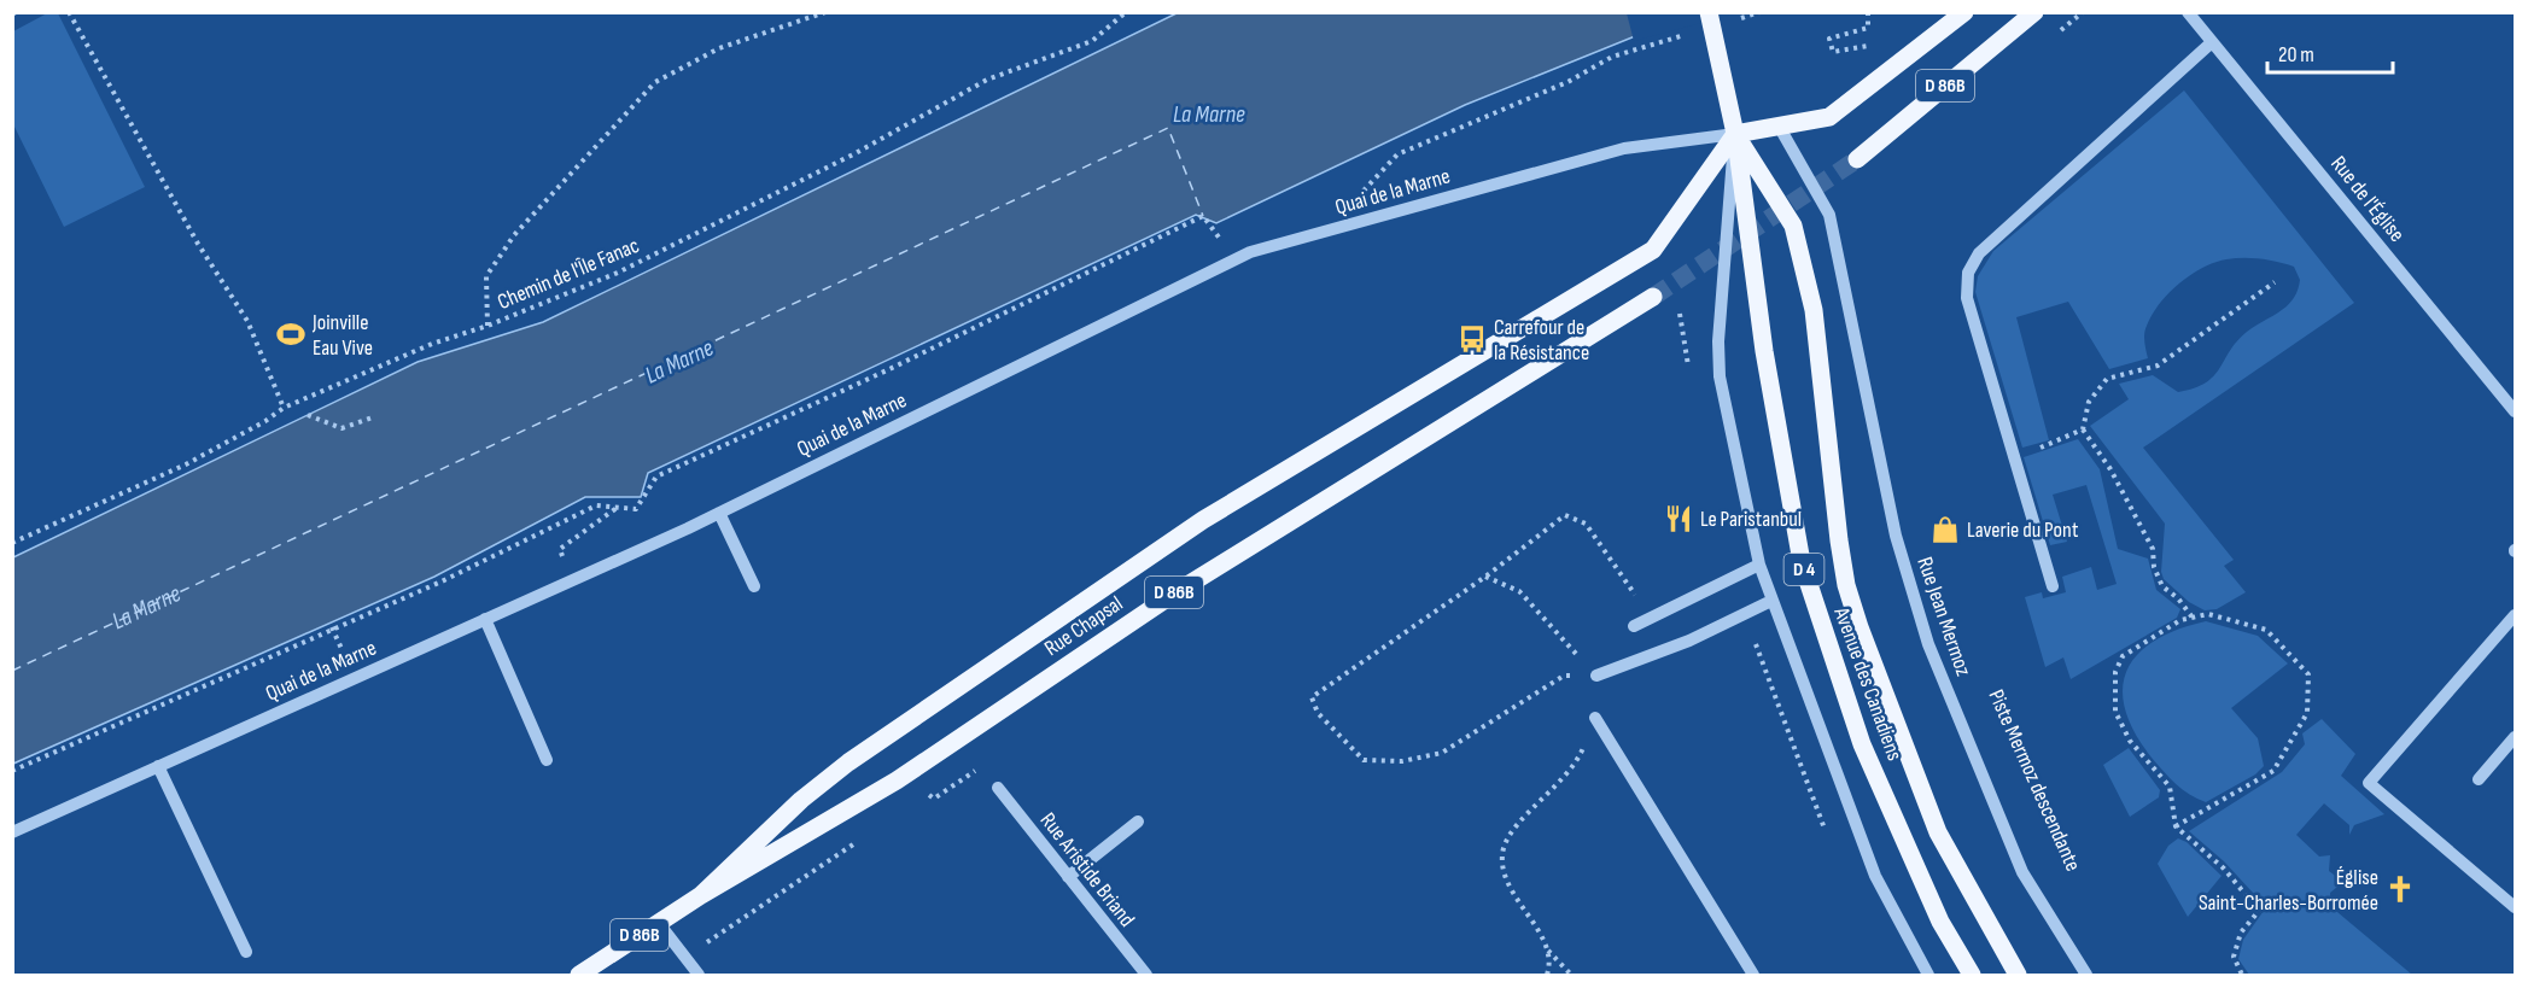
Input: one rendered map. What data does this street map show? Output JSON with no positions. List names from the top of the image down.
{
  "streets": {
    "main road": [
      "D 86B",
      "D 4",
      "Rue Chapsal",
      "Avenue des Canadiens"
    ],
    "street": [
      "Quai de la Marne",
      "Rue de l'Église",
      "Rue Jean Mermoz",
      "Rue Aristide Briand"
    ],
    "path": ["Chemin de l'Île Fanac"]
  },
  "crossings": [
    ["Quai de la Marne", "D 4"],
    ["Quai de la Marne", "Avenue des Canadiens"],
    ["D 4", "Avenue des Canadiens"]
  ],
  "water": ["La Marne"],
  "places": {
    "sports": ["Joinville Eau Vive"],
    "bus stop": ["Carrefour de la Résistance"],
    "restaurant": ["Le Paristanbul"],
    "shop": ["Laverie du Pont"],
    "church": ["Église Saint-Charles-Borromée"]
  },
  "scale_bar": "20 m"
}
